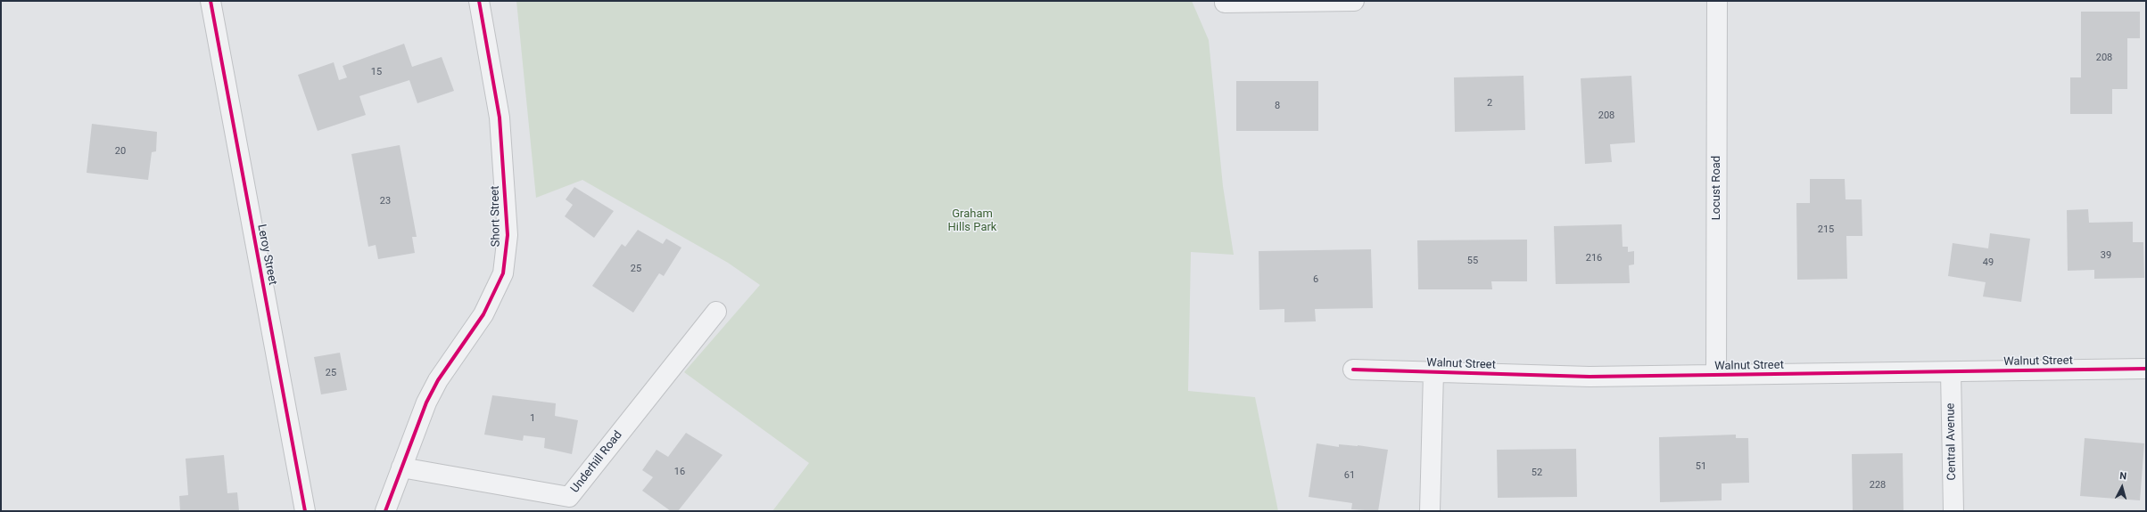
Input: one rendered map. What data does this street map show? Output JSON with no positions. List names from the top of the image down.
{
  "streets": {
    "street": [
      "Locust Road",
      "Short Street",
      "Leroy Street",
      "Walnut Street",
      "Central Avenue",
      "Underhill Road"
    ]
  },
  "crossings": [
    ["Locust Road", "Walnut Street"],
    ["Short Street", "Underhill Road"],
    ["Walnut Street", "Central Avenue"]
  ],
  "parks": ["Graham Hills Park"],
  "house_numbers": [
    "208",
    "15",
    "2",
    "8",
    "208",
    "20",
    "23",
    "215",
    "39",
    "216",
    "55",
    "49",
    "25",
    "6",
    "25",
    "1",
    "51",
    "16",
    "52",
    "61",
    "228"
  ],
  "north": "top"
}
